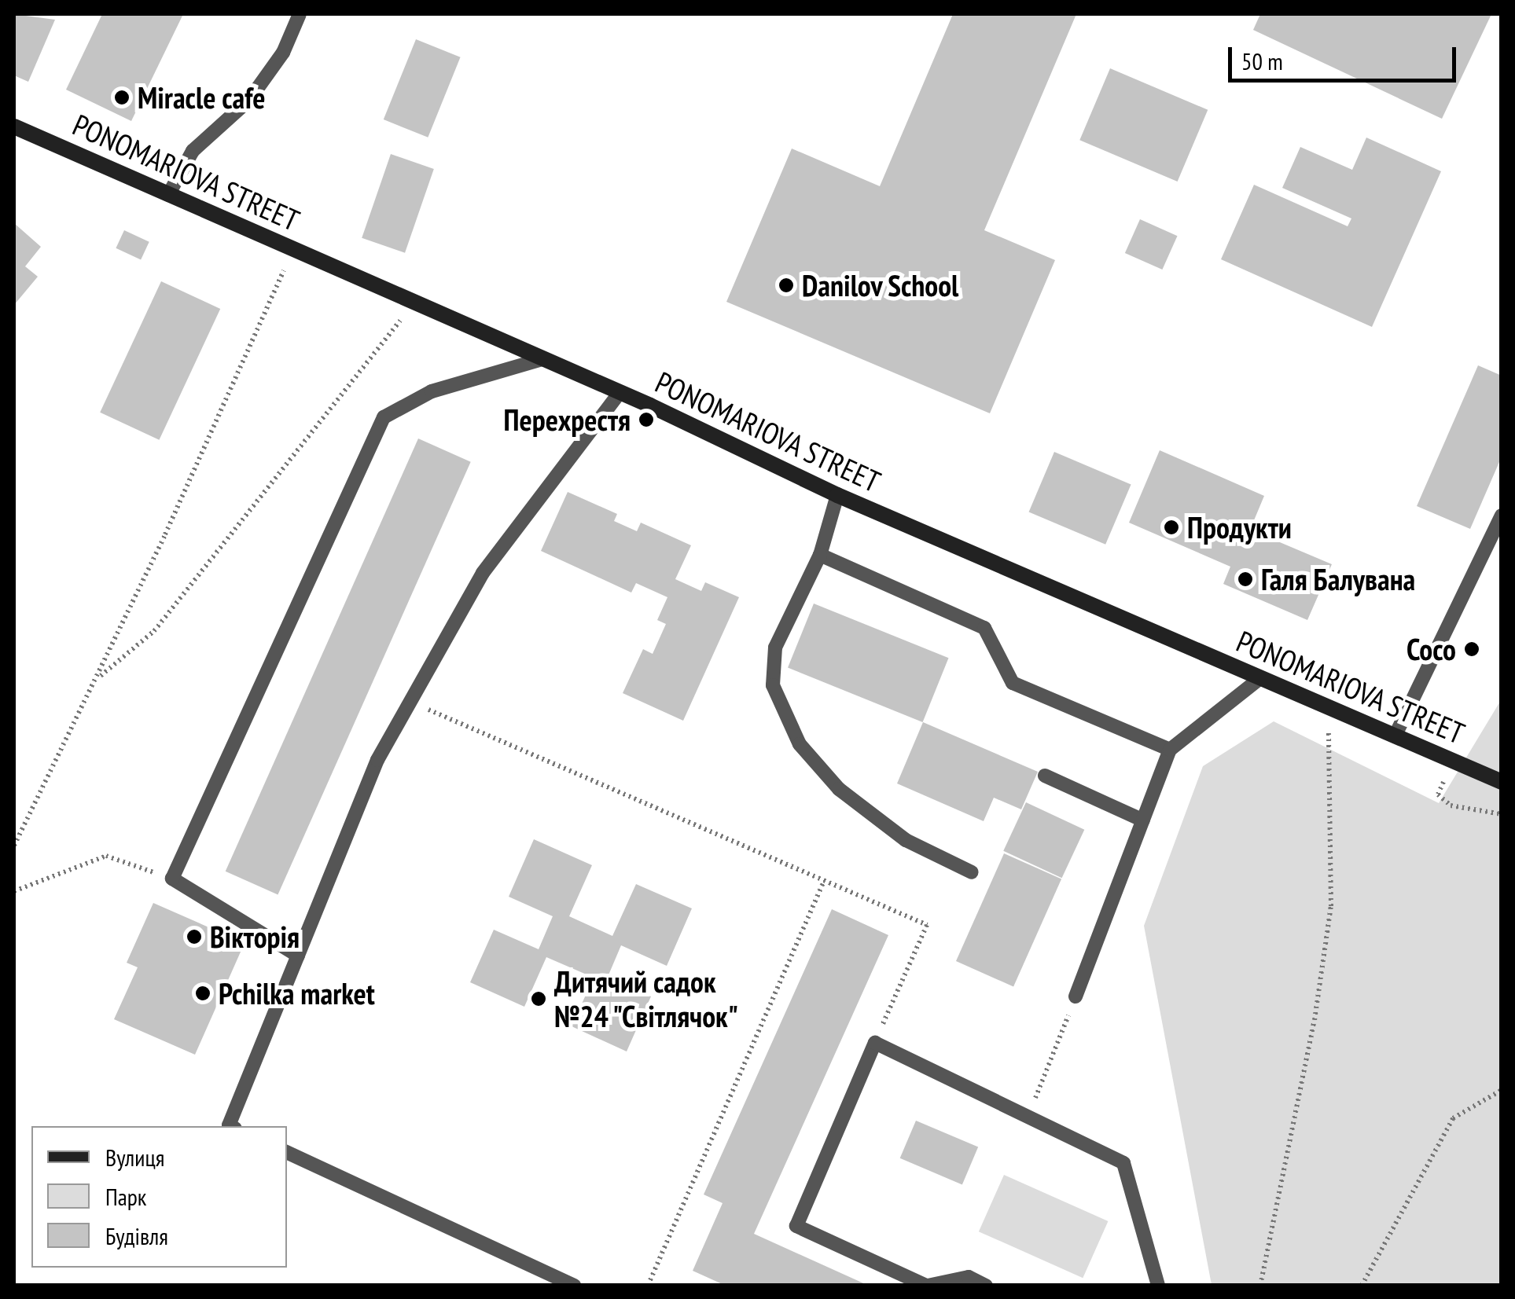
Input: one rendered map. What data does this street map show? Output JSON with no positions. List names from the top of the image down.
{
  "streets": {
    "street": ["PONOMARIOVA STREET"]
  },
  "places": [
    "Miracle cafe",
    "Danilov School",
    "Перехрестя",
    "Продукти",
    "Галя Балувана",
    "Сосо",
    "Вікторія",
    "Pchilka market",
    "Дитячий садок №24 \"Світлячок\""
  ],
  "legend": ["Вулиця", "Парк", "Будівля"],
  "scale_bar": "50 m"
}
